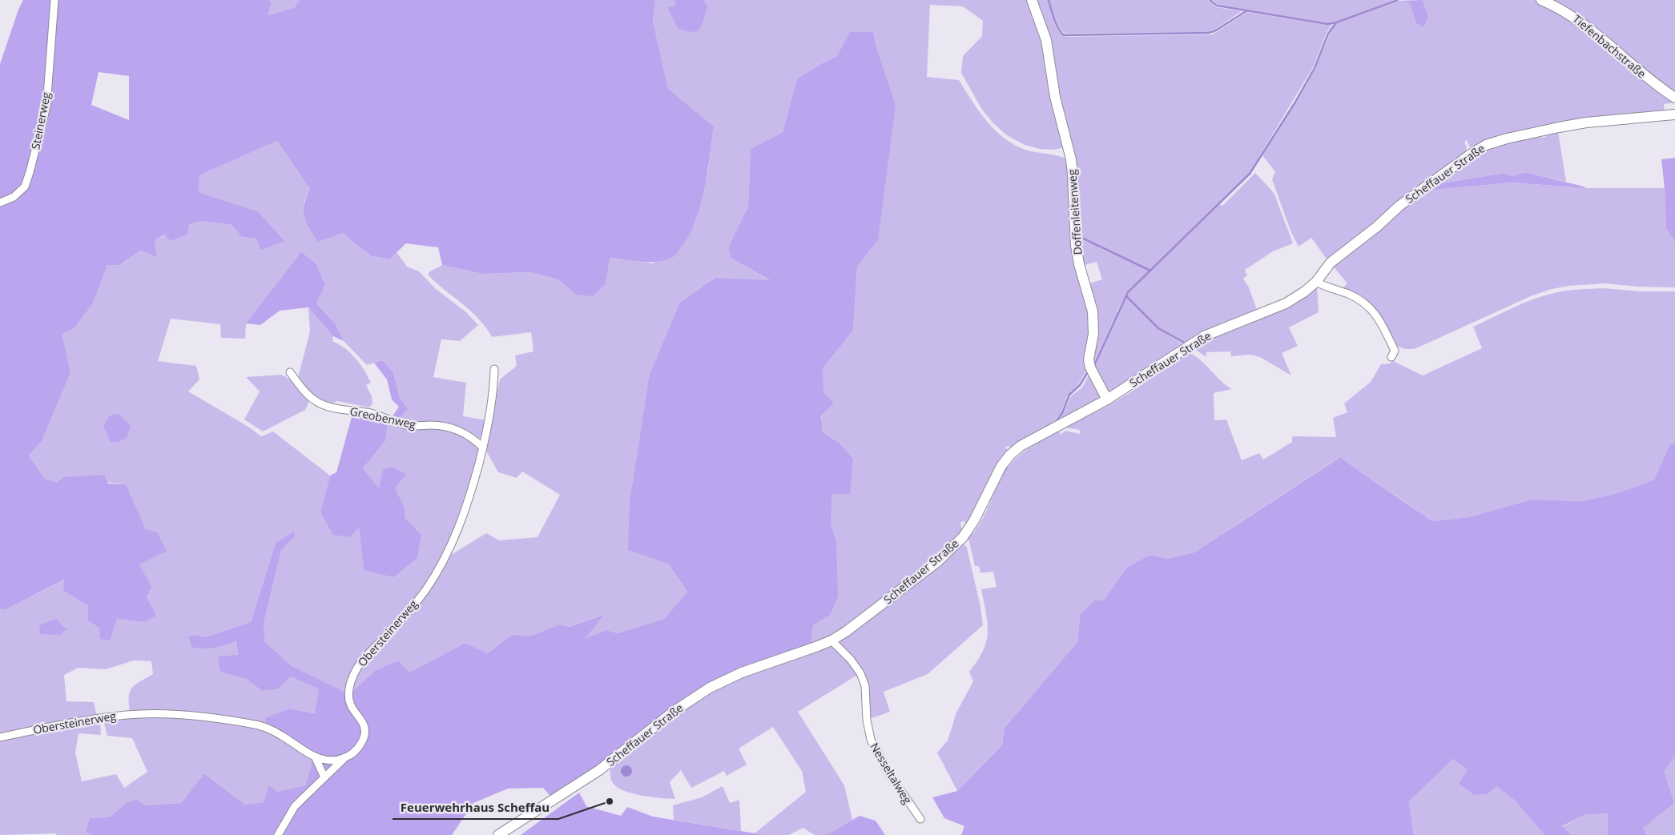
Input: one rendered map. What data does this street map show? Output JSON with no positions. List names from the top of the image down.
{
  "streets": {
    "street": [
      "Tiefenbachstraße",
      "Steinerweg",
      "Scheffauer Straße",
      "Doffenleitenweg",
      "Greobenweg",
      "Obersteinerweg",
      "Nesseltalweg"
    ]
  },
  "crossings": [
    ["Scheffauer Straße", "Doffenleitenweg"],
    ["Scheffauer Straße", "Nesseltalweg"],
    ["Greobenweg", "Obersteinerweg"]
  ],
  "places": ["Feuerwehrhaus Scheffau"]
}
